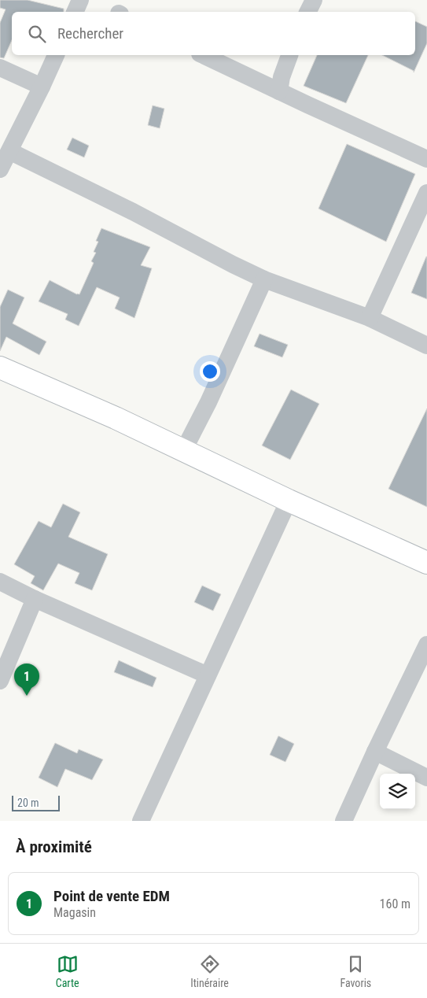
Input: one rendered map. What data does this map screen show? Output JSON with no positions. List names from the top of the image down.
{
  "scale_bar": "20 m",
  "page": {
    "search": "Rechercher",
    "pins": "1",
    "scale": "20 m",
    "heading": "À proximité",
    "list": [
      {
        "mark": "1",
        "name": "Point de vente EDM",
        "note": "Magasin",
        "value": "160 m"
      }
    ],
    "nav": ["Carte", "Itinéraire", "Favoris"]
  }
}
